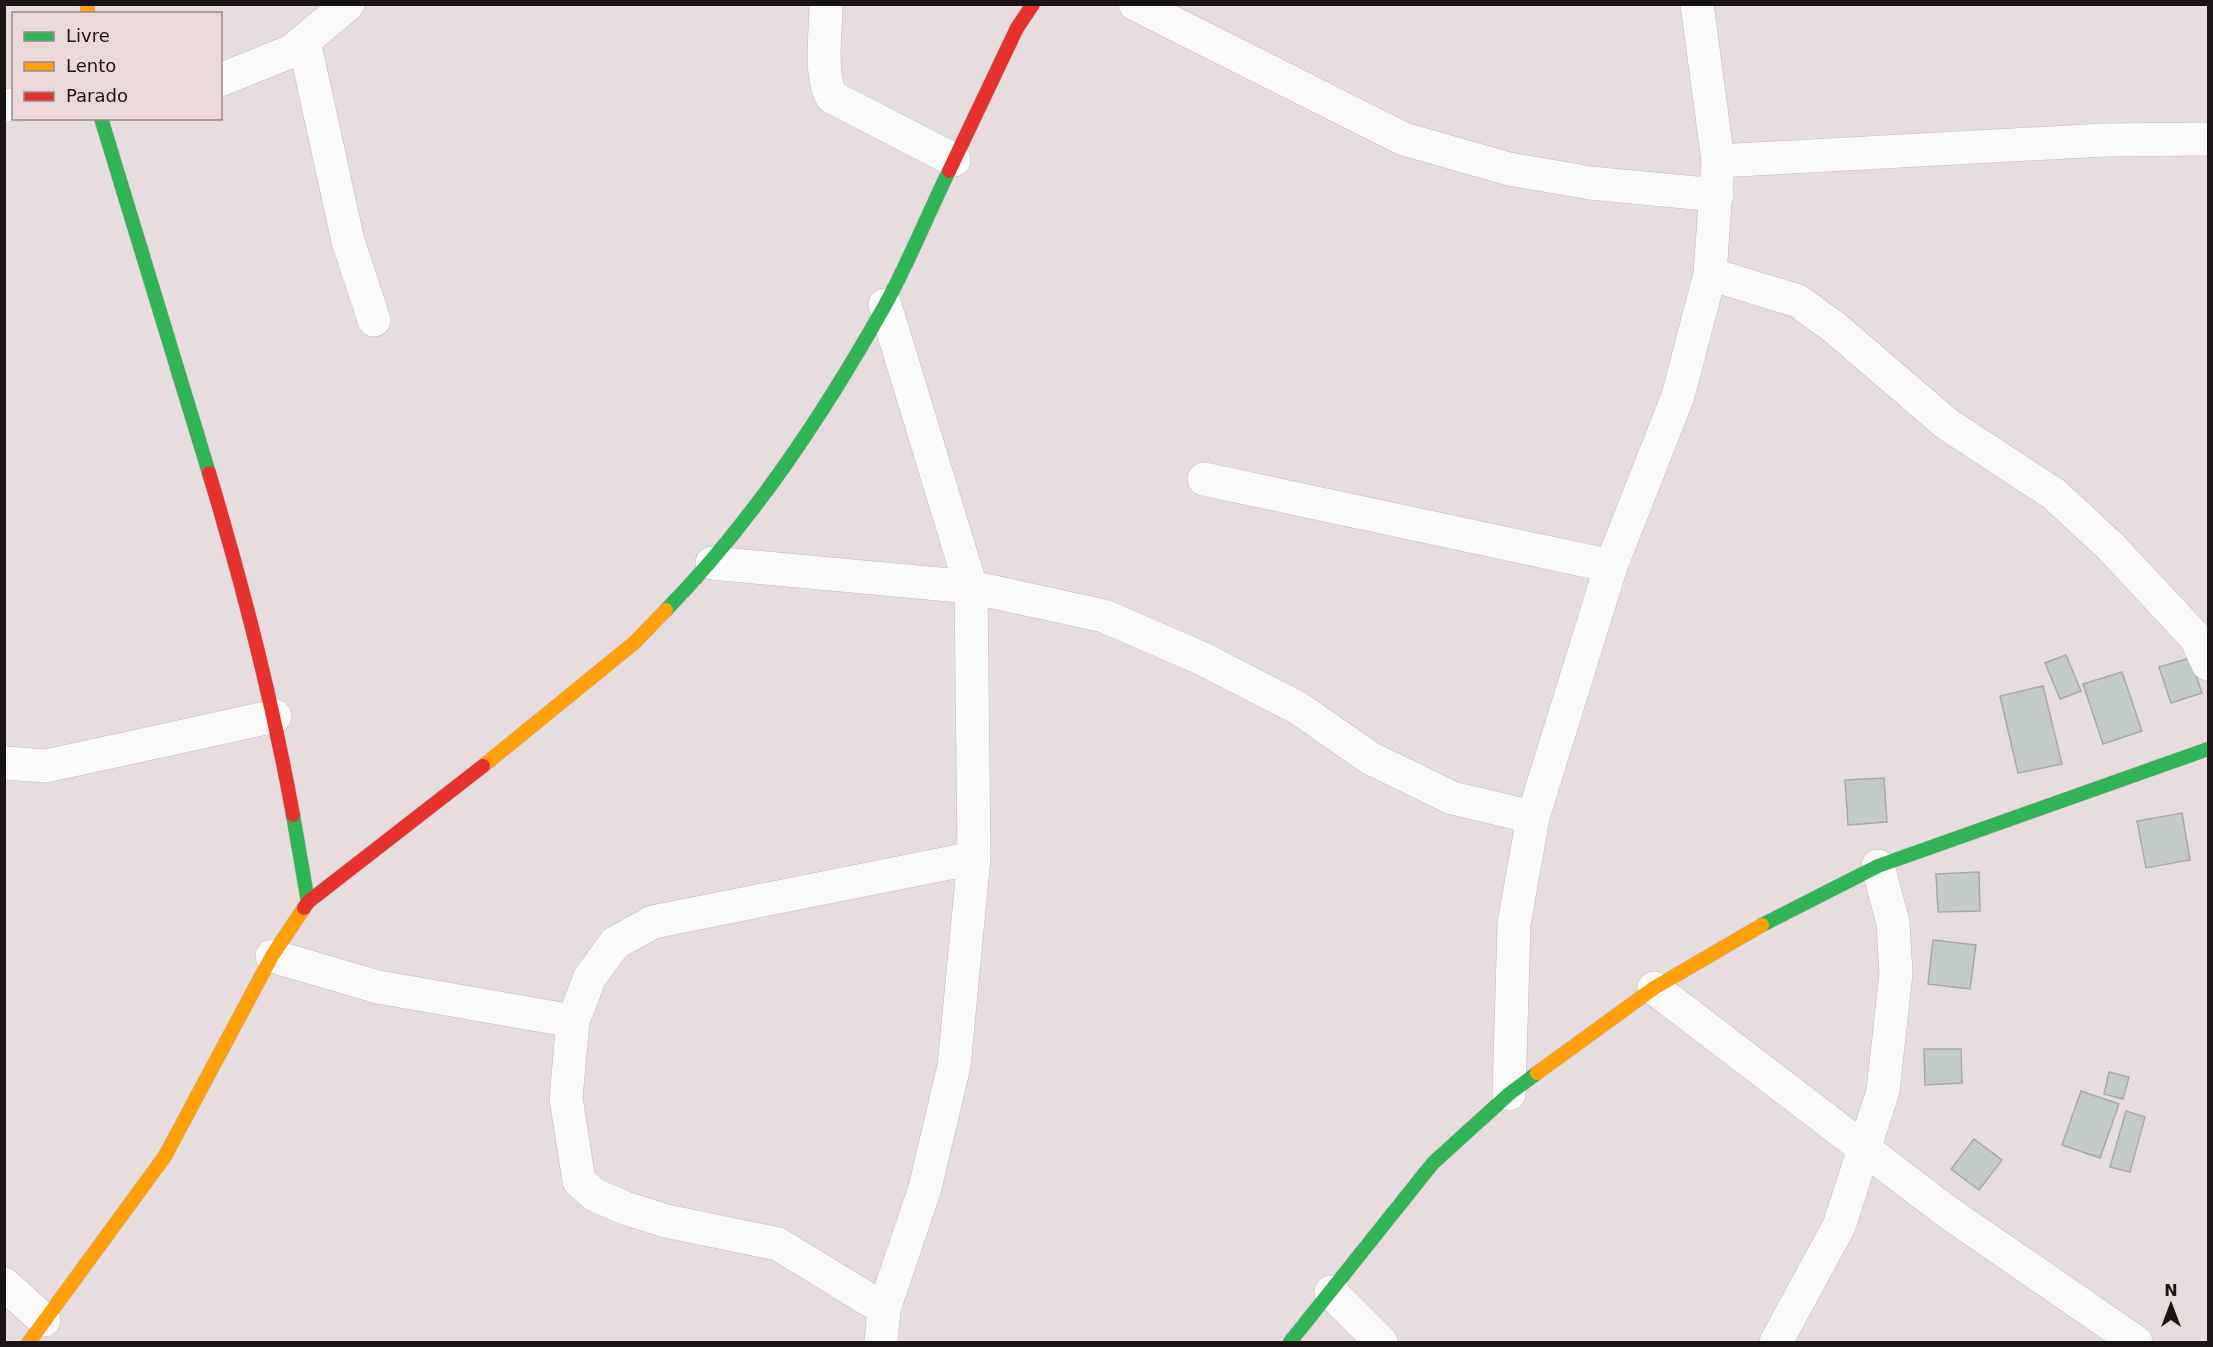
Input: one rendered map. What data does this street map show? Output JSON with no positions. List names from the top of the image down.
{
  "legend": ["Livre", "Lento", "Parado"],
  "north": "top"
}
